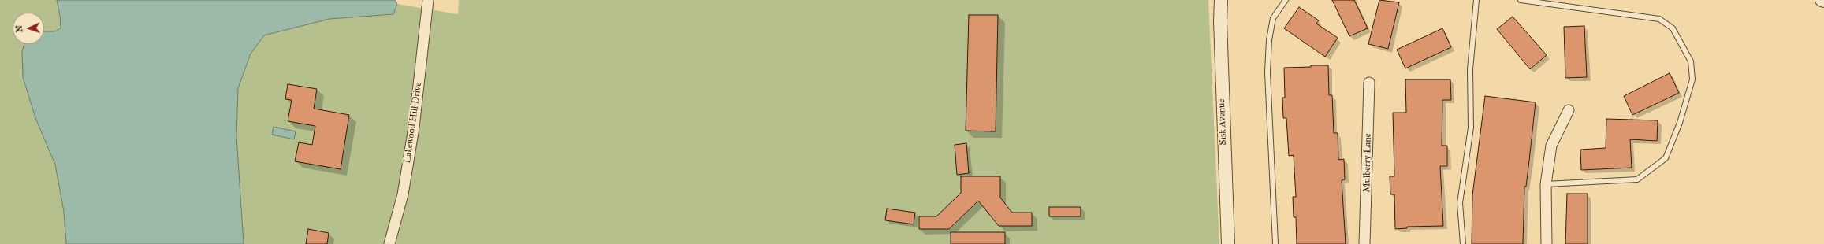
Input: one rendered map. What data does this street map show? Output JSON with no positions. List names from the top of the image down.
{
  "streets": {
    "street": ["Sisk Avenue", "Lakewood Hill Drive", "Mulberry Lane"]
  },
  "north": "left"
}
